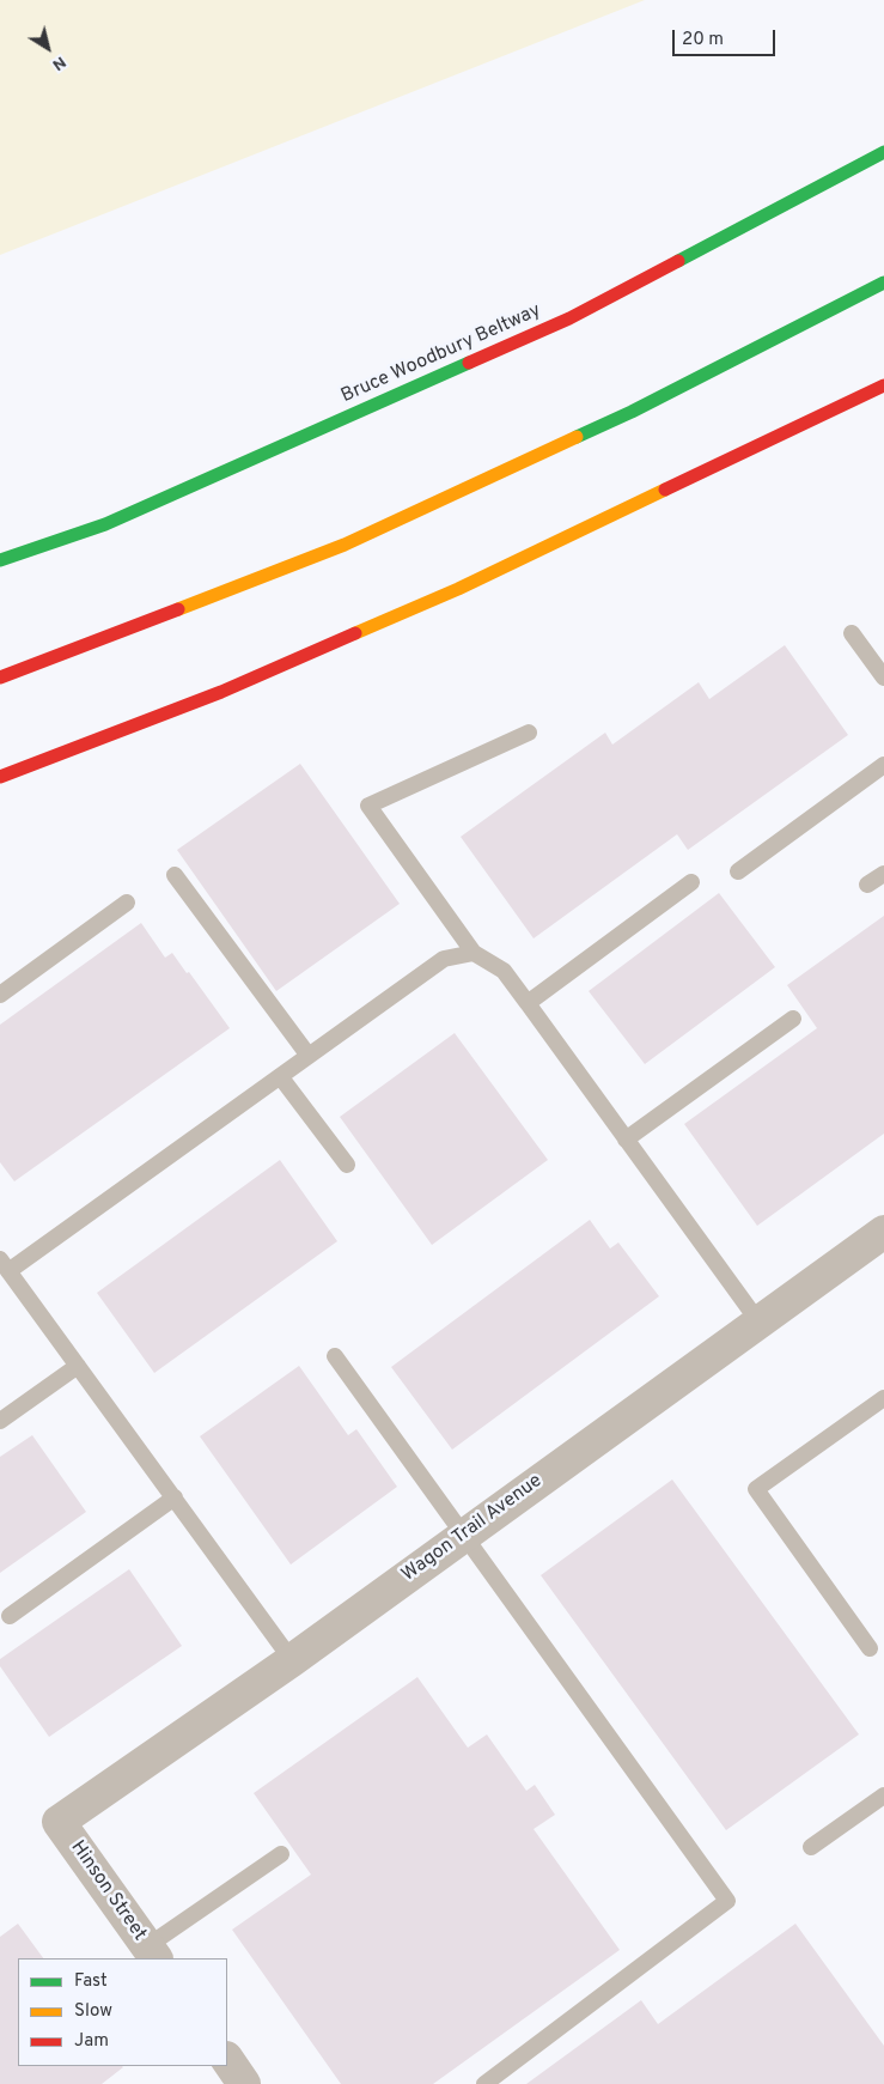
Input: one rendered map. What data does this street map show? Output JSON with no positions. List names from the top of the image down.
{
  "streets": {
    "highway": ["Bruce Woodbury Beltway"],
    "street": ["Wagon Trail Avenue", "Hinson Street"]
  },
  "crossings": [
    ["Wagon Trail Avenue", "Hinson Street"]
  ],
  "legend": ["Fast", "Slow", "Jam"],
  "scale_bar": "20 m",
  "north": "bottom right"
}
